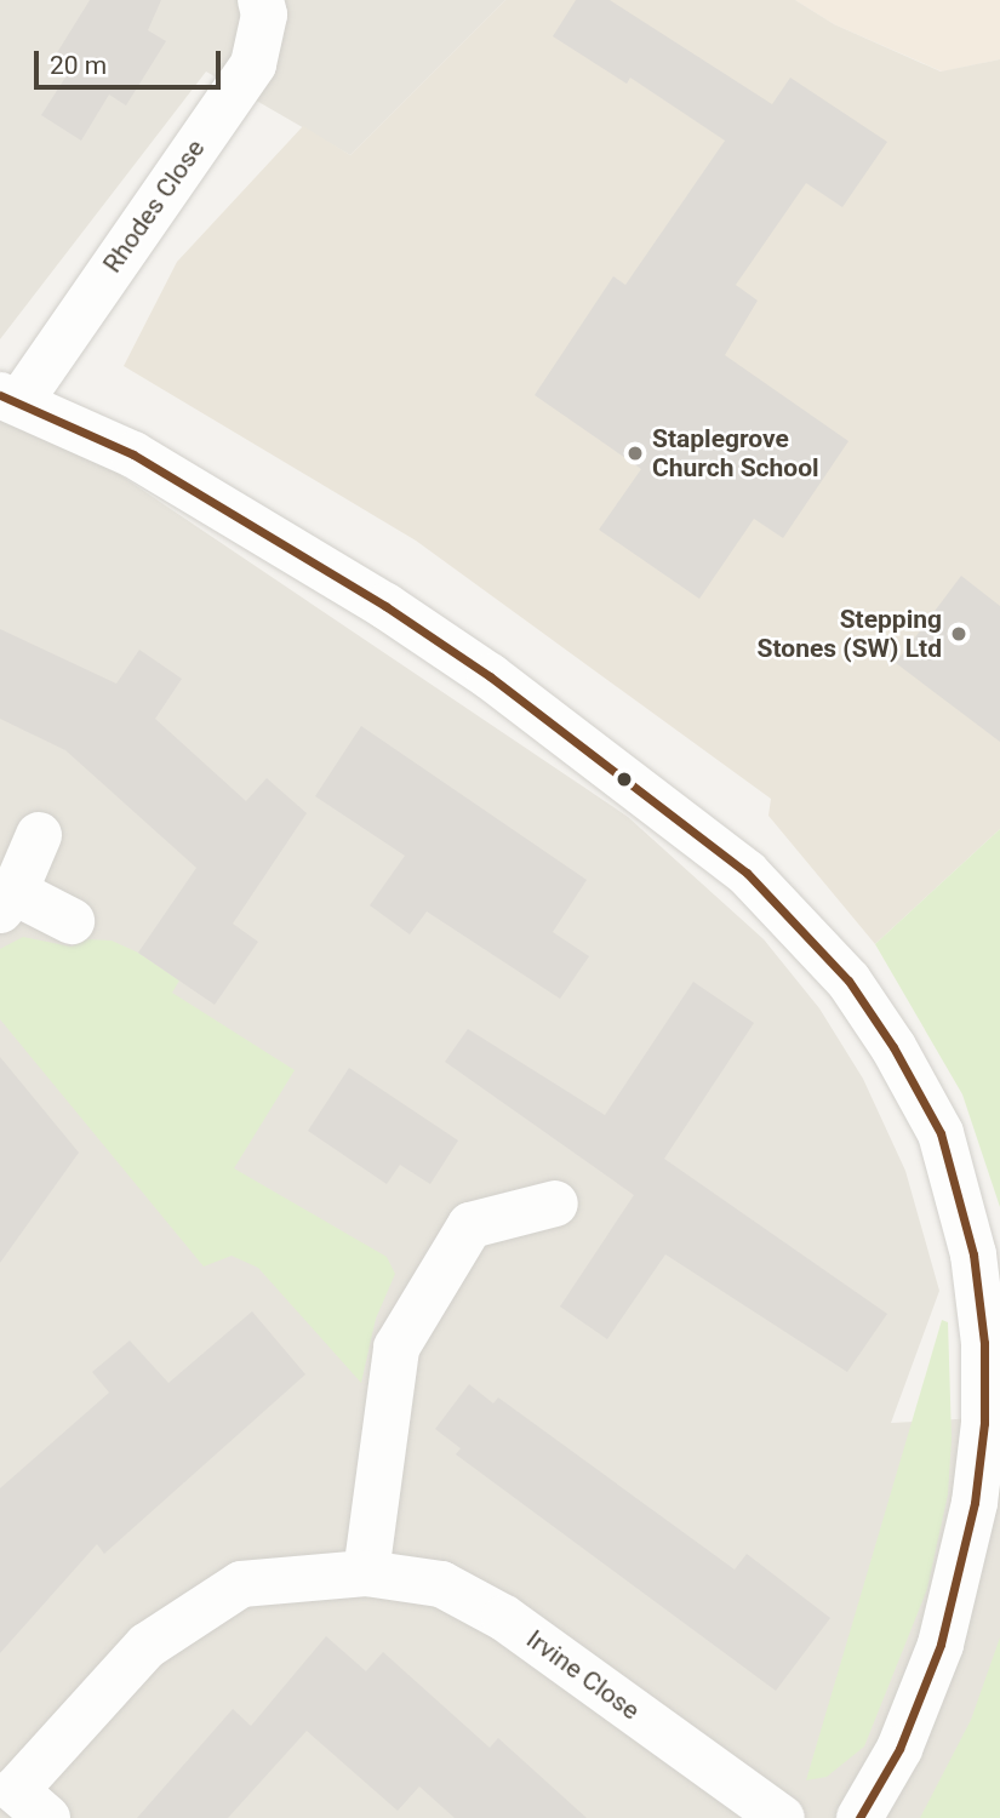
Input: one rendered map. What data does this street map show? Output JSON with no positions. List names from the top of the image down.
{
  "streets": {
    "street": ["Rhodes Close", "Irvine Close"]
  },
  "places": ["Staplegrove Church School", "Stepping Stones (SW) Ltd"],
  "scale_bar": "20 m"
}
